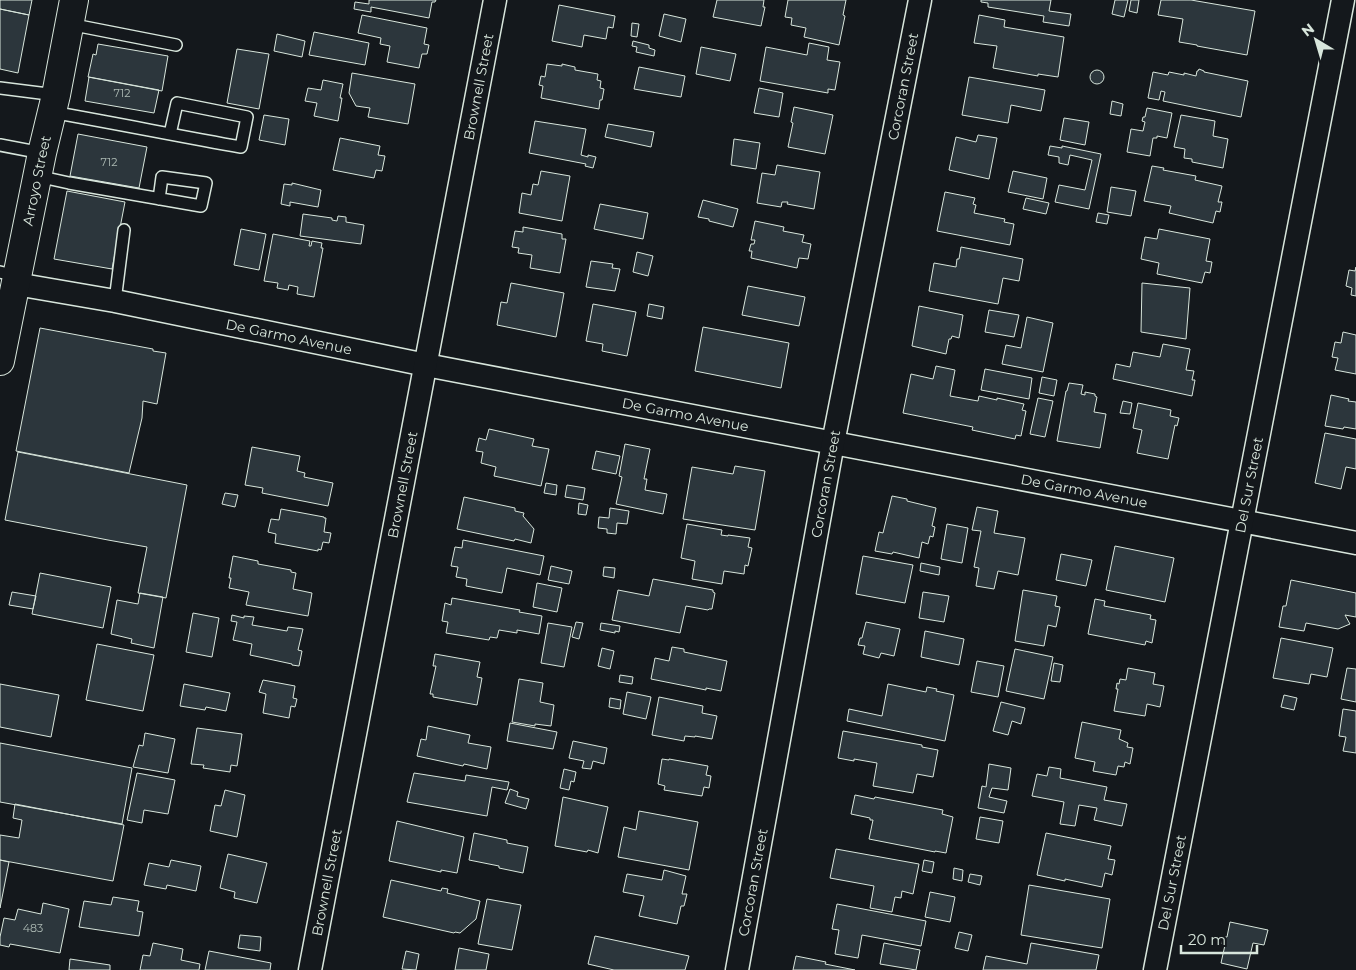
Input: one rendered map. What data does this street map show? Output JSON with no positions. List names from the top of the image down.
{
  "streets": {
    "street": [
      "Brownell Street",
      "Corcoran Street",
      "Arroyo Street",
      "De Garmo Avenue",
      "Del Sur Street"
    ]
  },
  "crossings": [
    ["Brownell Street", "De Garmo Avenue"],
    ["Corcoran Street", "De Garmo Avenue"],
    ["Arroyo Street", "De Garmo Avenue"],
    ["De Garmo Avenue", "Del Sur Street"]
  ],
  "house_numbers": ["712", "712", "483"],
  "scale_bar": "20 m",
  "north": "top left"
}
